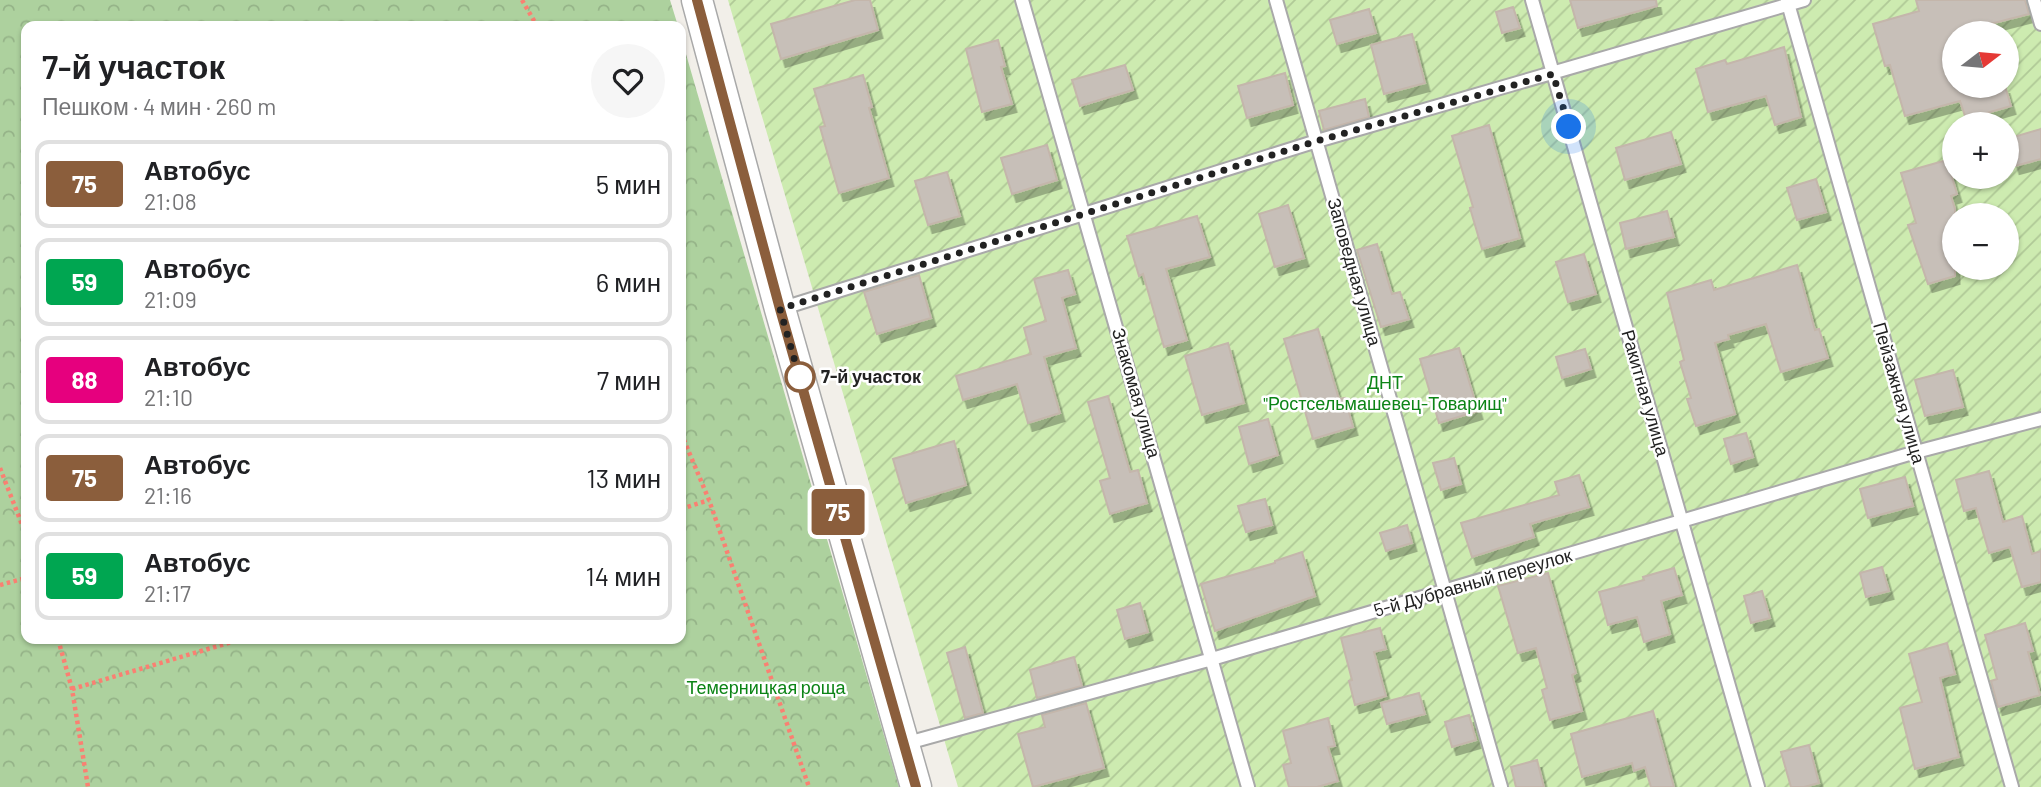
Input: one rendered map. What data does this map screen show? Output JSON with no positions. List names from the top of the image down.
{
  "streets": {
    "lane": [
      "Заповедная улица",
      "Знакомая улица",
      "Ракитная улица",
      "Пейзажная улица",
      "5-й Дубравный переулок"
    ]
  },
  "crossings": [
    ["Заповедная улица", "5-й Дубравный переулок"],
    ["Знакомая улица", "5-й Дубравный переулок"],
    ["Ракитная улица", "5-й Дубравный переулок"],
    ["Пейзажная улица", "5-й Дубравный переулок"]
  ],
  "parks": ["ДНТ \"Ростсельмашевец-Товарищ\"", "Темерницкая роща"],
  "places": ["7-й участок"],
  "lines": ["bus line 75"],
  "north": "right",
  "page": {
    "on_map": "75",
    "map_buttons": ["+", "−"],
    "heading": ["7-й участок", "Пешком · 4 мин · 260 m"],
    "list": [
      {
        "mark": "75",
        "name": "Автобус",
        "note": "21:08",
        "value": "5 мин"
      },
      {
        "mark": "59",
        "name": "Автобус",
        "note": "21:09",
        "value": "6 мин"
      },
      {
        "mark": "88",
        "name": "Автобус",
        "note": "21:10",
        "value": "7 мин"
      },
      {
        "mark": "75",
        "name": "Автобус",
        "note": "21:16",
        "value": "13 мин"
      },
      {
        "mark": "59",
        "name": "Автобус",
        "note": "21:17",
        "value": "14 мин"
      }
    ]
  }
}
